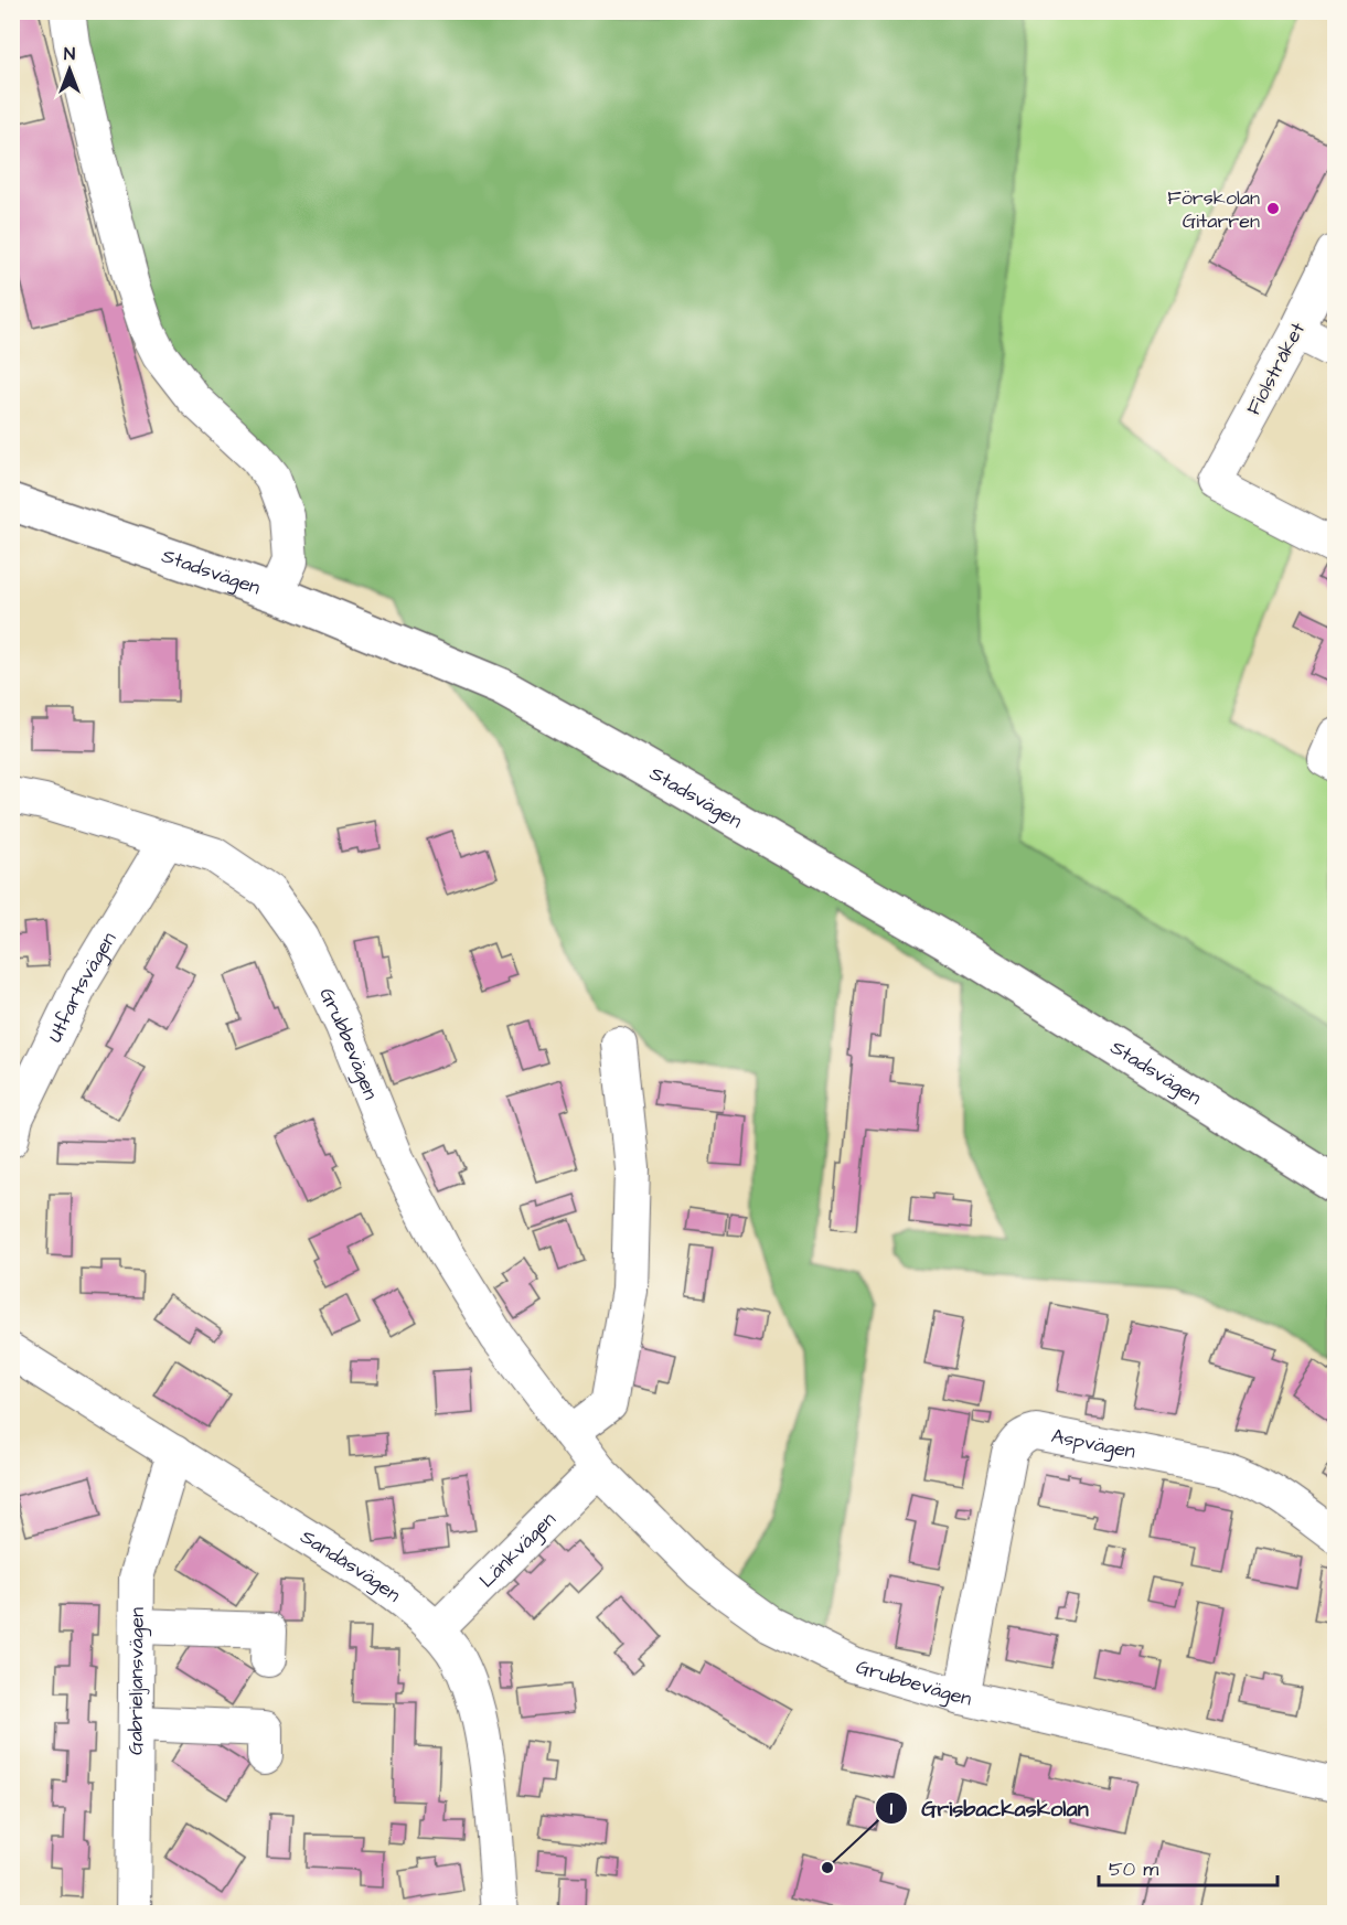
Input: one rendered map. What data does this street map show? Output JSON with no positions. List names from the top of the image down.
{
  "streets": {
    "main road": ["Stadsvägen"],
    "street": [
      "Fiolstråket",
      "Utfartsvägen",
      "Grubbevägen",
      "Aspvägen",
      "Länkvägen",
      "Sandåsvägen",
      "Gabrieljansvägen"
    ]
  },
  "crossings": [
    ["Utfartsvägen", "Grubbevägen"],
    ["Grubbevägen", "Aspvägen"],
    ["Grubbevägen", "Länkvägen"],
    ["Länkvägen", "Sandåsvägen"],
    ["Sandåsvägen", "Gabrieljansvägen"]
  ],
  "places": ["Förskolan Gitarren", "Grisbackaskolan"],
  "scale_bar": "50 m",
  "north": "top"
}
